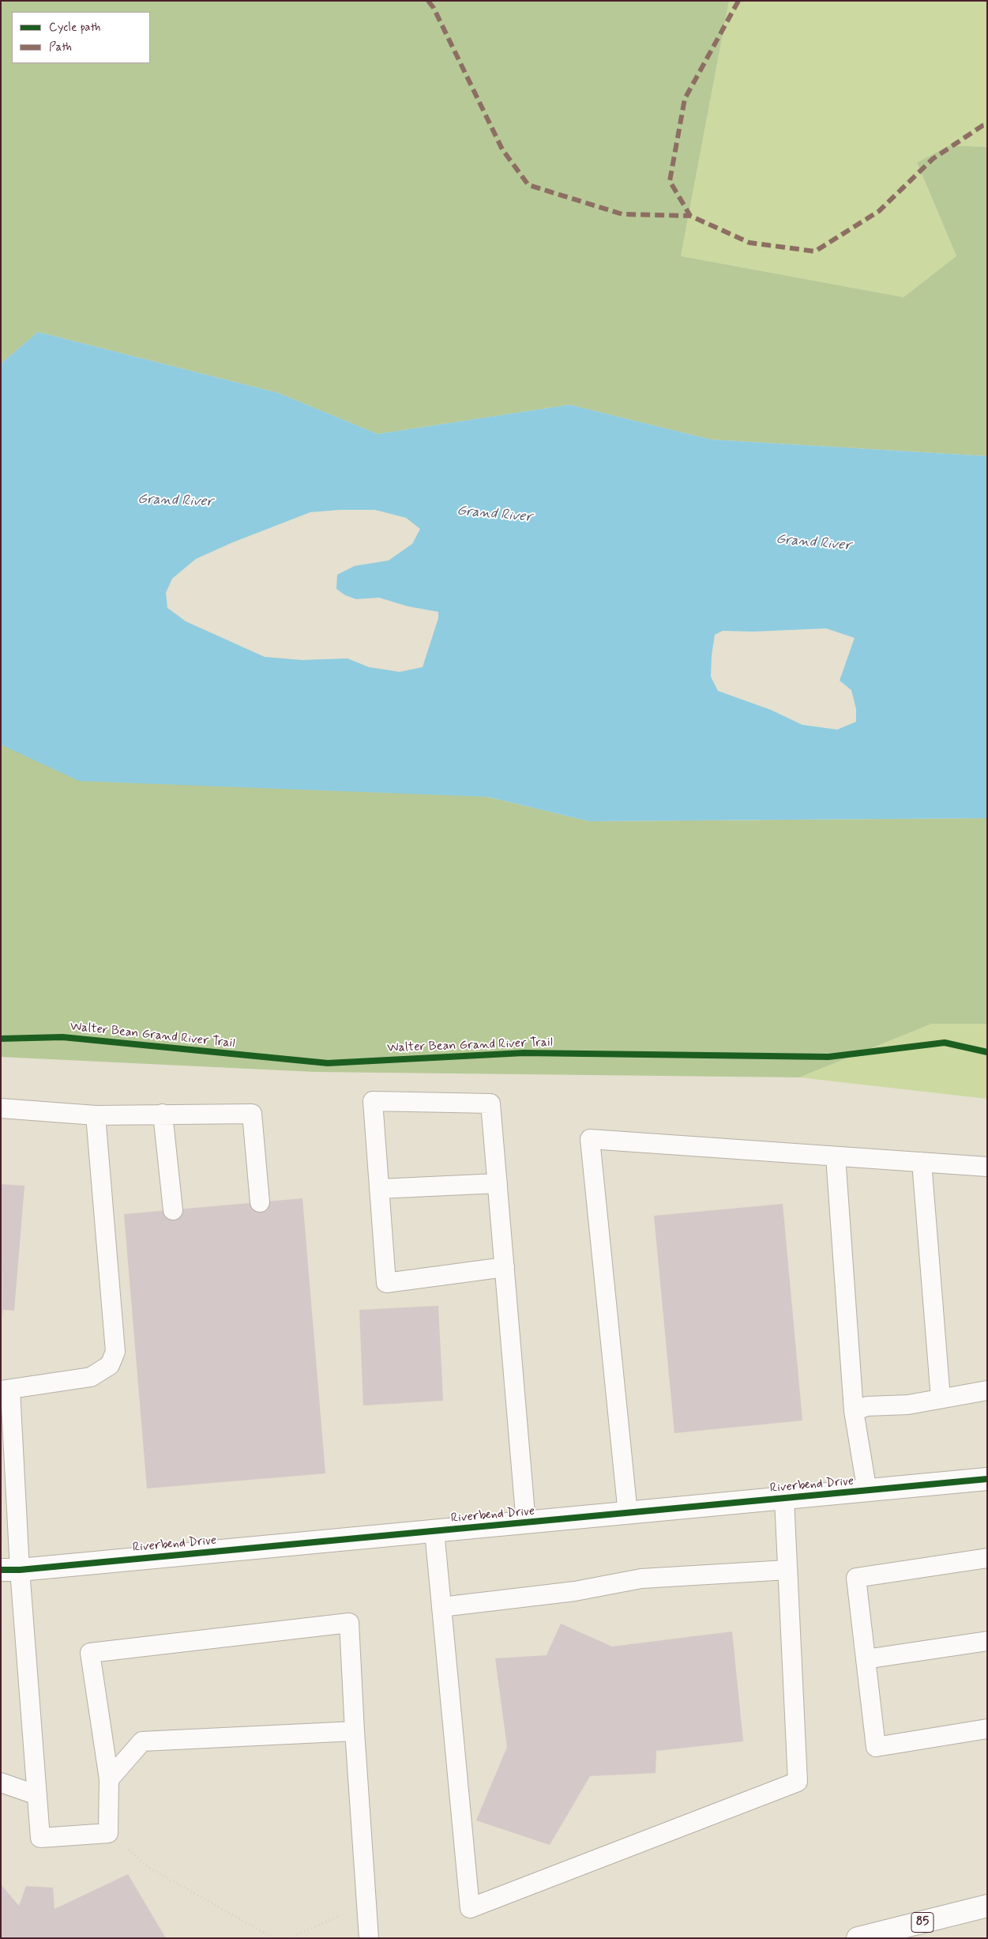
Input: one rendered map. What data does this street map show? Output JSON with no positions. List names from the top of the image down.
{
  "streets": {
    "main road": ["Riverbend Drive", "85"],
    "cycle path": ["Walter Bean Grand River Trail"]
  },
  "water": ["Grand River"],
  "legend": ["Cycle path", "Path"]
}
